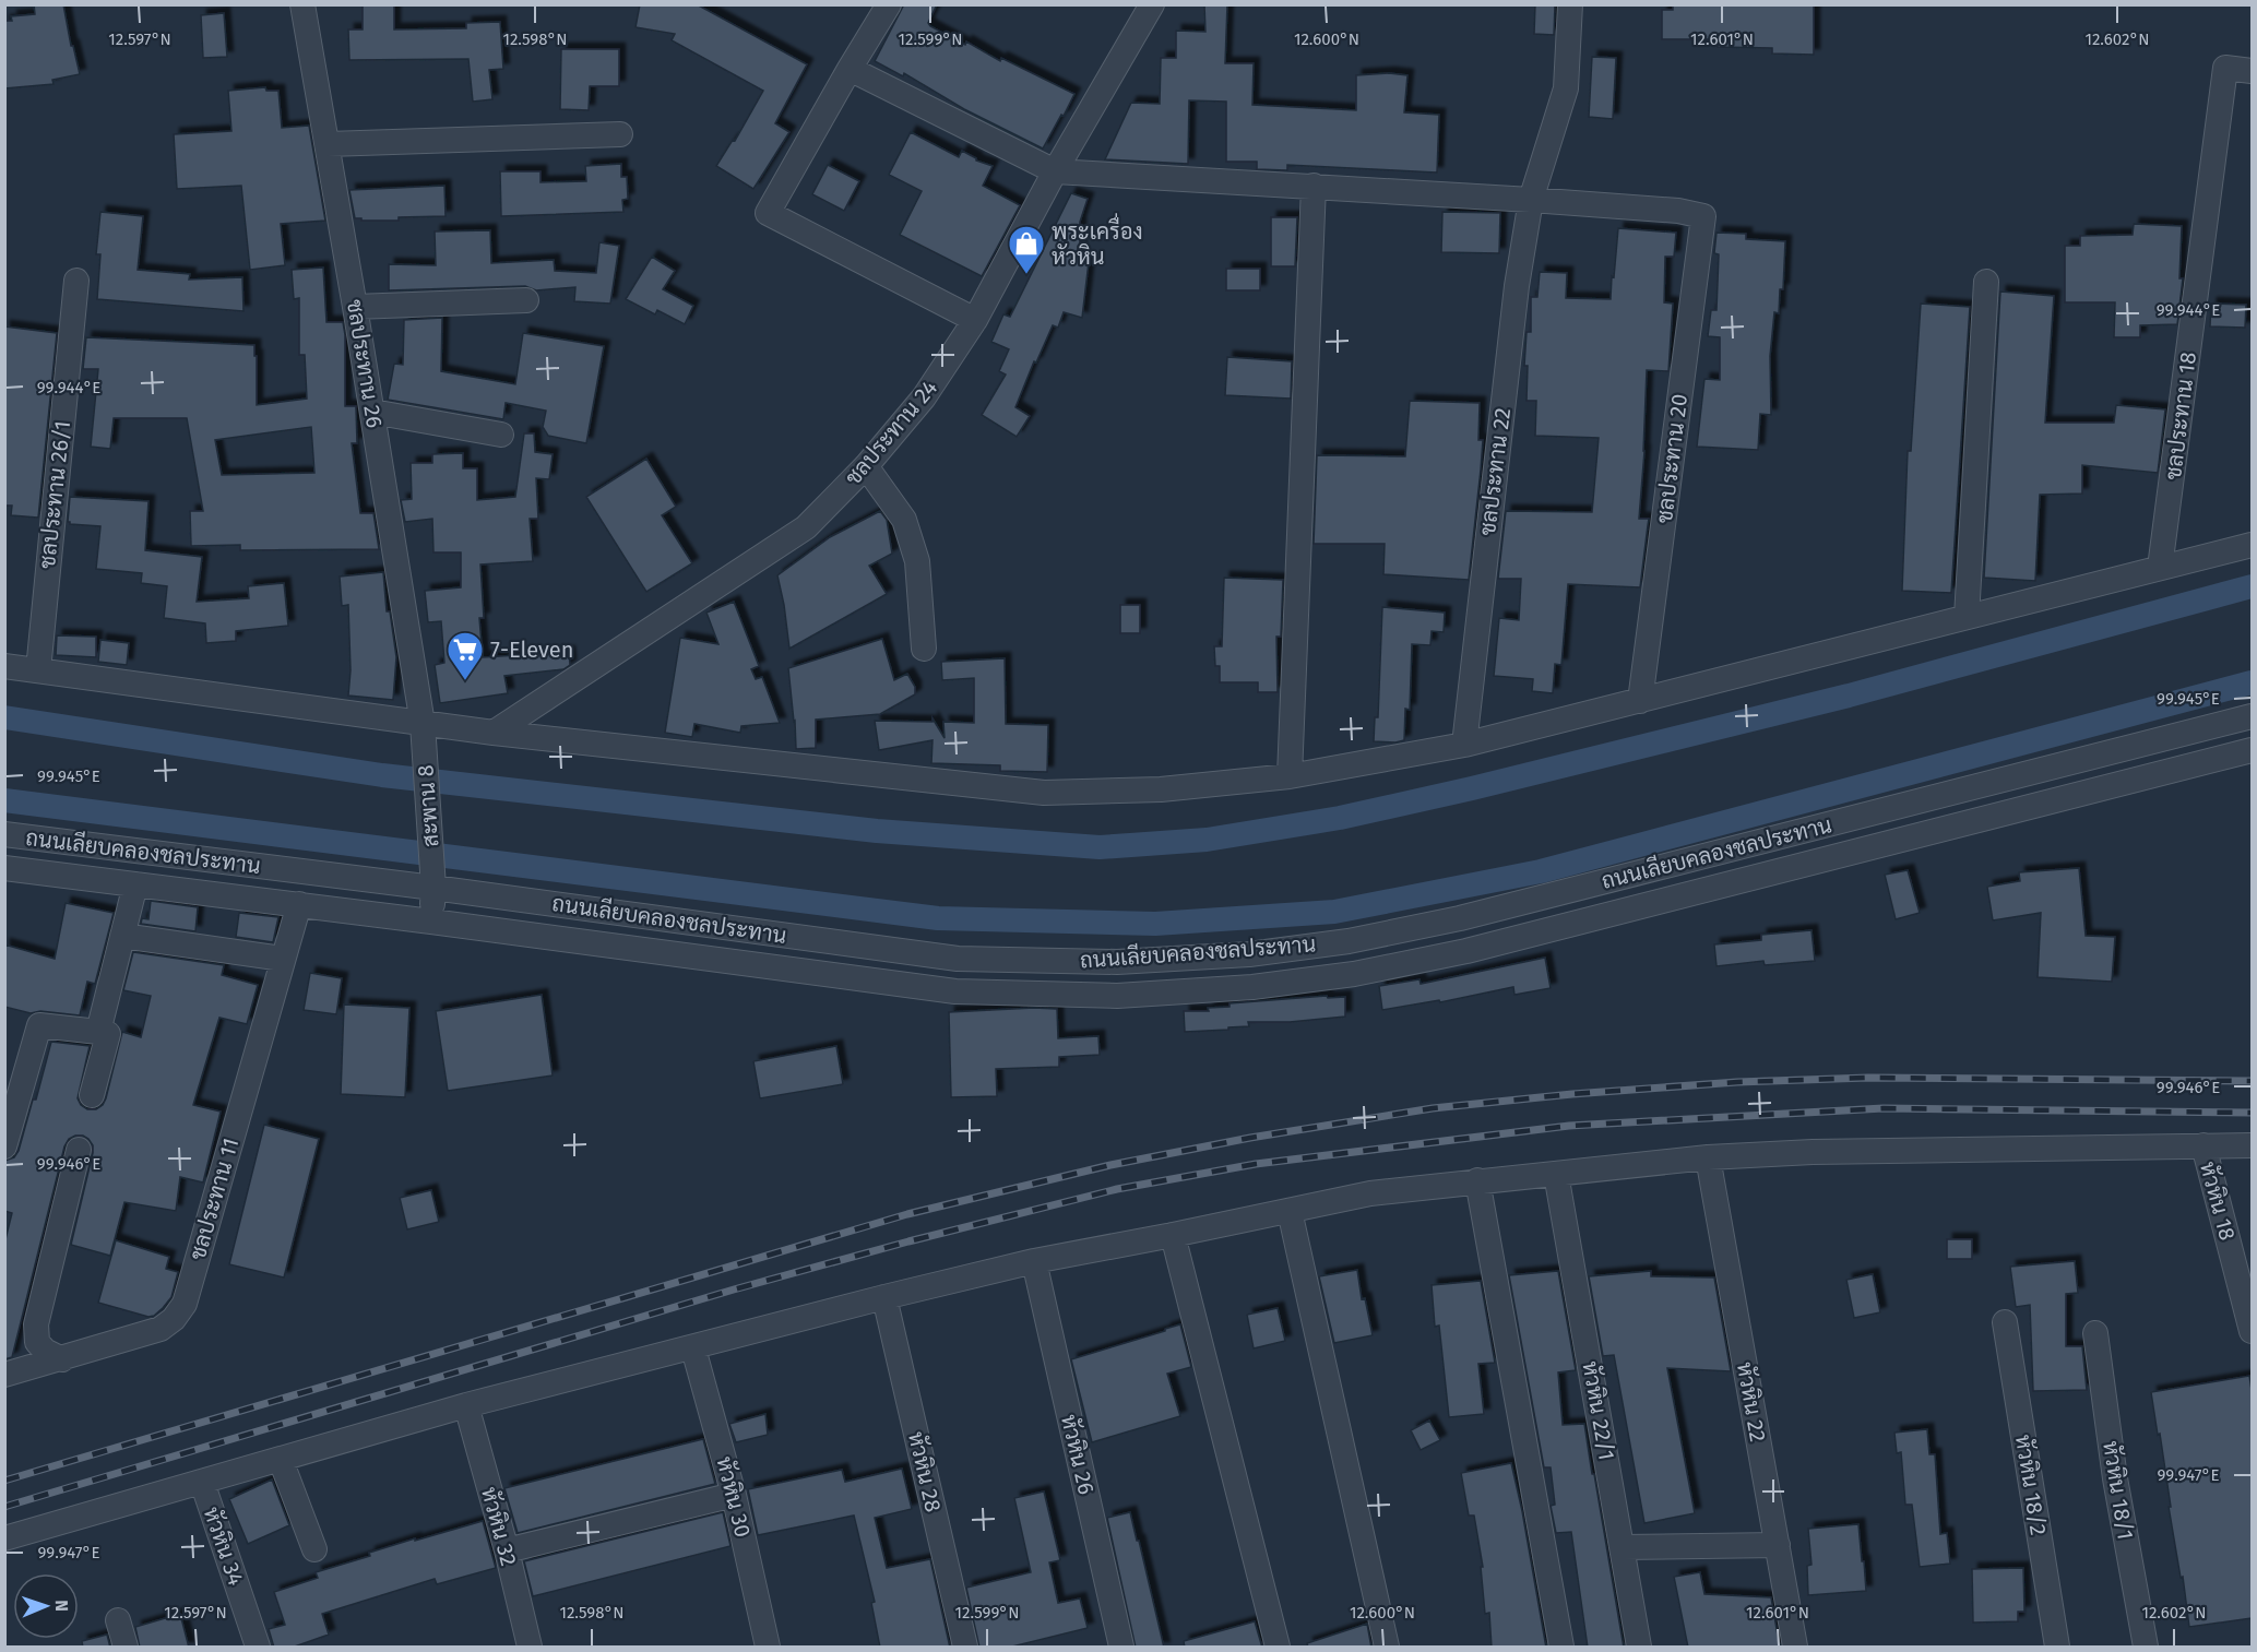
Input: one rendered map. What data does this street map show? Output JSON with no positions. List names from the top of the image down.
{
  "streets": {
    "street": [
      "ชลประทาน 26",
      "ชลประทาน 18",
      "ชลประทาน 24",
      "ชลประทาน 20",
      "ชลประทาน 22",
      "ชลประทาน 26/1",
      "สะพาน 8",
      "ถนนเลียบคลองชลประทาน",
      "ชลประทาน 11",
      "หัวหิน 18",
      "หัวหิน 22",
      "หัวหิน 22/1",
      "หัวหิน 26",
      "หัวหิน 28",
      "หัวหิน 18/2",
      "หัวหิน 18/1",
      "หัวหิน 30",
      "หัวหิน 32",
      "หัวหิน 34"
    ]
  },
  "crossings": [
    ["ชลประทาน 26", "สะพาน 8"],
    ["ชลประทาน 20", "ชลประทาน 22"],
    ["สะพาน 8", "ถนนเลียบคลองชลประทาน"],
    ["ถนนเลียบคลองชลประทาน", "ชลประทาน 11"]
  ],
  "places": {
    "shop": ["พระเครื่อง หัวหิน"],
    "supermarket": ["7-Eleven"]
  },
  "north": "right",
  "coordinates": [
    "12.597°N",
    "12.598°N",
    "12.599°N",
    "12.600°N",
    "12.601°N",
    "12.602°N",
    "99.944°E",
    "99.945°E",
    "99.946°E",
    "99.947°E"
  ]
}
